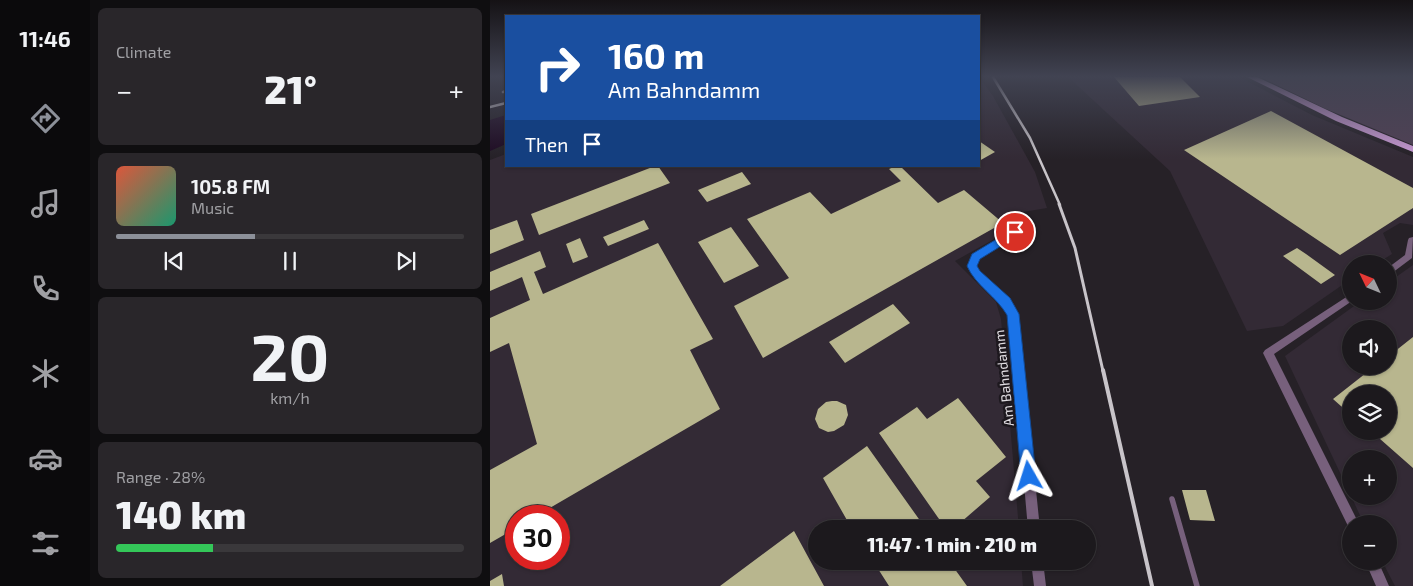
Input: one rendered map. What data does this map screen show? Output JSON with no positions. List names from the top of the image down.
{
  "streets": {
    "street": ["Am Bahndamm"]
  },
  "north": "top left",
  "page": {
    "tabs": "11:46",
    "tile": [
      "Climate",
      ["20", "km/h"],
      ["Range · 28%", "140 km"]
    ],
    "turn": ["160 m", "Am Bahndamm"],
    "heat": ["−", "21°", "+"],
    "then": "Then",
    "song": ["105.8 FM", "Music"],
    "map_buttons": ["+", "−"],
    "limit": "30",
    "trip": "11:47 · 1 min · 210 m"
  }
}
